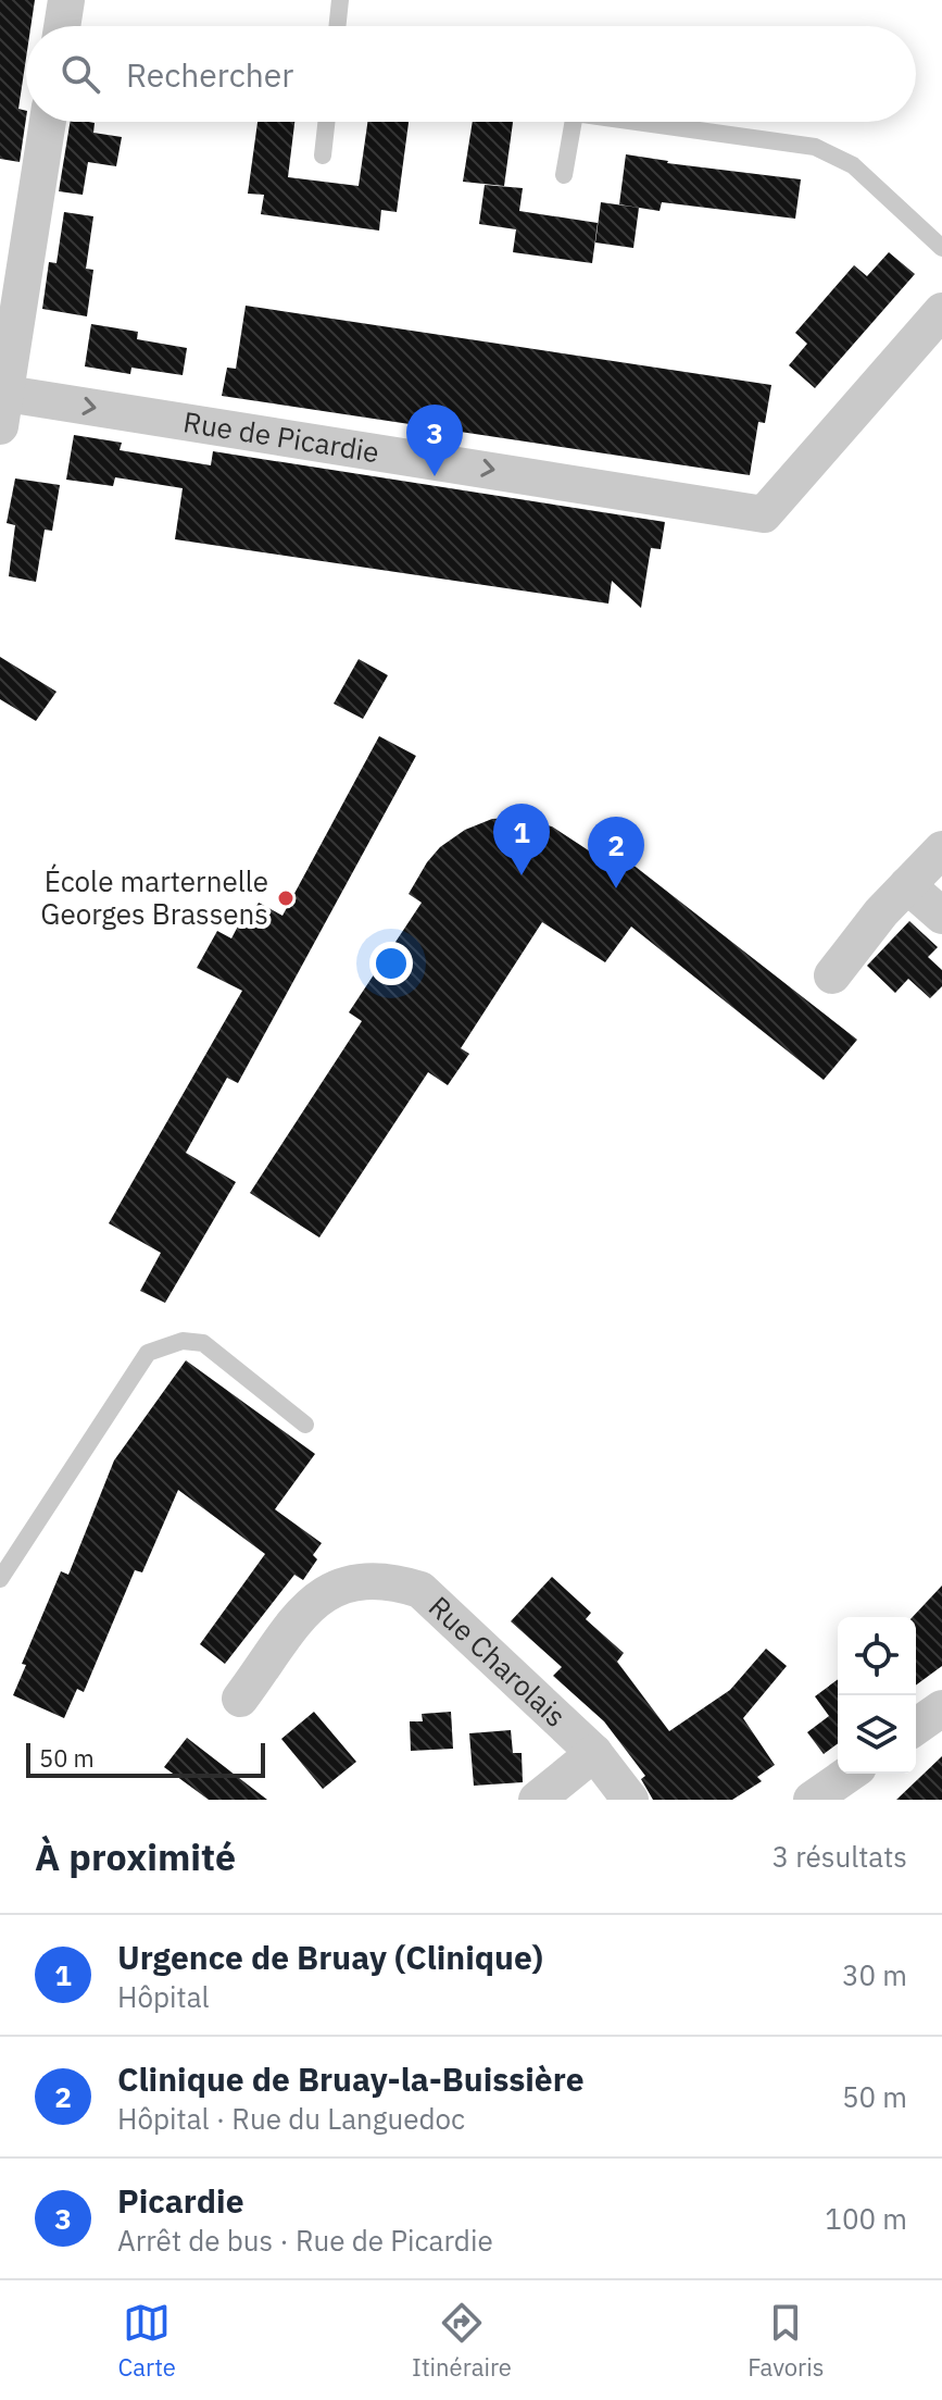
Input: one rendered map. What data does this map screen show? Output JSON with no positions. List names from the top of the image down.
{
  "streets": {
    "street": ["Rue de Picardie", "Rue Charolais"]
  },
  "one_way": ["Rue de Picardie"],
  "places": ["École marternelle Georges Brassens"],
  "scale_bar": "50 m",
  "page": {
    "search": "Rechercher",
    "pins": ["3", "1", "2"],
    "scale": "50 m",
    "heading": ["À proximité", "3 résultats"],
    "list": [
      {
        "mark": "1",
        "name": "Urgence de Bruay (Clinique)",
        "note": "Hôpital",
        "value": "30 m"
      },
      {
        "mark": "2",
        "name": "Clinique de Bruay-la-Buissière",
        "note": "Hôpital · Rue du Languedoc",
        "value": "50 m"
      },
      {
        "mark": "3",
        "name": "Picardie",
        "note": "Arrêt de bus · Rue de Picardie",
        "value": "100 m"
      }
    ],
    "nav": ["Carte", "Itinéraire", "Favoris"]
  }
}
